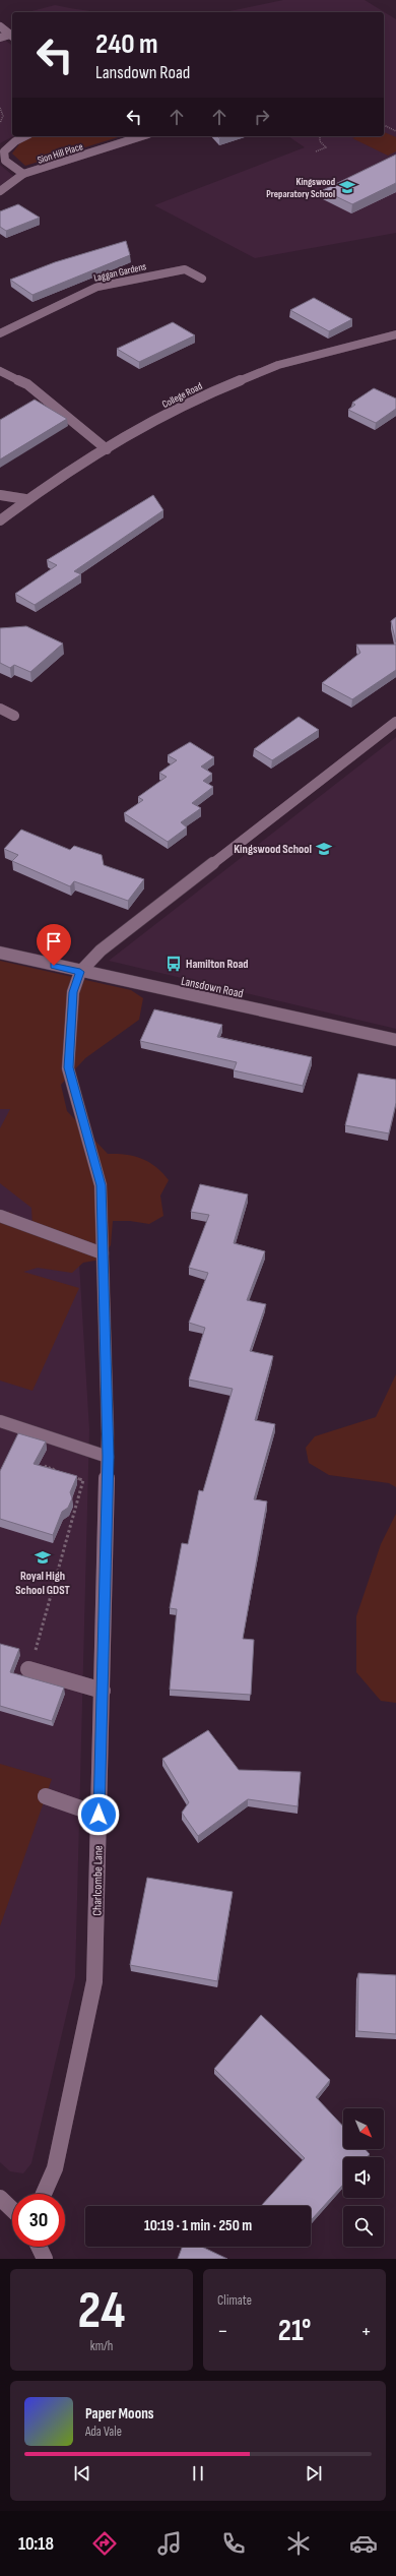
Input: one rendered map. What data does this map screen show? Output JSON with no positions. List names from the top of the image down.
{
  "streets": {
    "street": [
      "Sion Hill Place",
      "Laggan Gardens",
      "College Road",
      "Lansdown Road",
      "Charlcombe Lane"
    ]
  },
  "crossings": [
    ["Lansdown Road", "Charlcombe Lane"]
  ],
  "places": {
    "school or university": ["Kingswood Preparatory School", "Kingswood School", "Royal High School GDST"],
    "bus stop": ["Hamilton Road"]
  },
  "north": "bottom right",
  "page": {
    "turn": ["240 m", "Lansdown Road"],
    "limit": "30",
    "trip": "10:19 · 1 min · 250 m",
    "tile": [
      ["24", "km/h"],
      "Climate"
    ],
    "heat": ["−", "21°", "+"],
    "song": ["Paper Moons", "Ada Vale"],
    "tabs": "10:18"
  }
}
